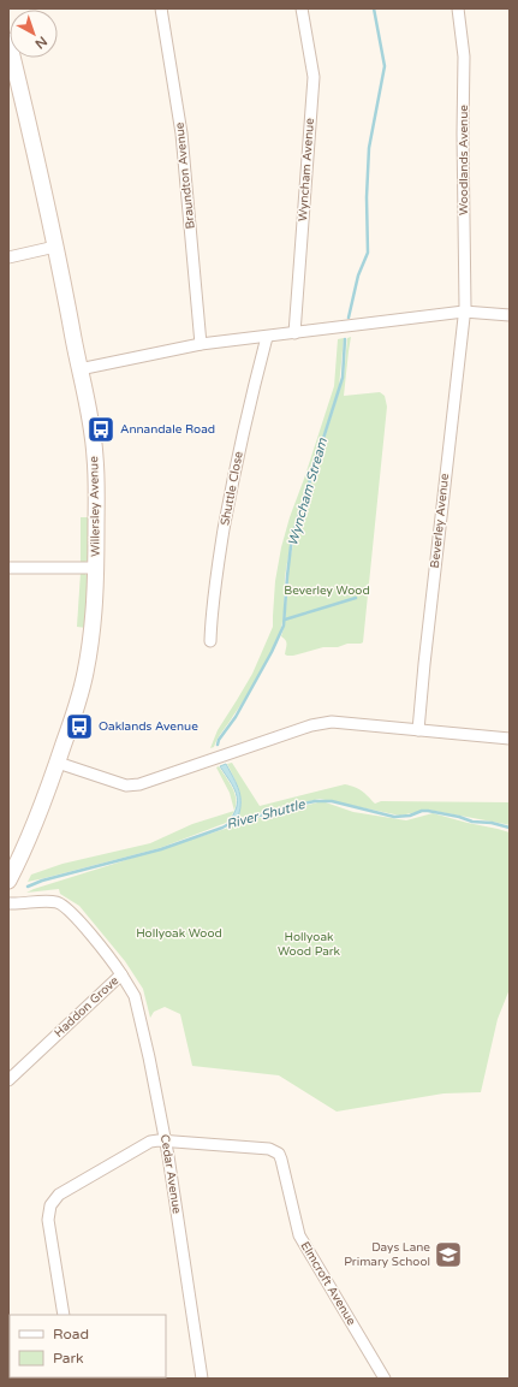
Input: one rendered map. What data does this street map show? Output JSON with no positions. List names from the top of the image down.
{
  "streets": {
    "street": [
      "Woodlands Avenue",
      "Wyncham Avenue",
      "Braundton Avenue",
      "Shuttle Close",
      "Willersley Avenue",
      "Beverley Avenue",
      "Haddon Grove",
      "Cedar Avenue",
      "Elmcroft Avenue"
    ]
  },
  "crossings": [
    ["Woodlands Avenue", "Beverley Avenue"],
    ["Haddon Grove", "Cedar Avenue"],
    ["Cedar Avenue", "Elmcroft Avenue"]
  ],
  "water": ["Wyncham Stream", "River Shuttle"],
  "parks": ["Beverley Wood", "Hollyoak Wood", "Hollyoak Wood Park"],
  "places": {
    "bus stop": ["Annandale Road", "Oaklands Avenue"],
    "school or university": ["Days Lane Primary School"]
  },
  "legend": ["Road", "Park"],
  "north": "bottom right"
}
